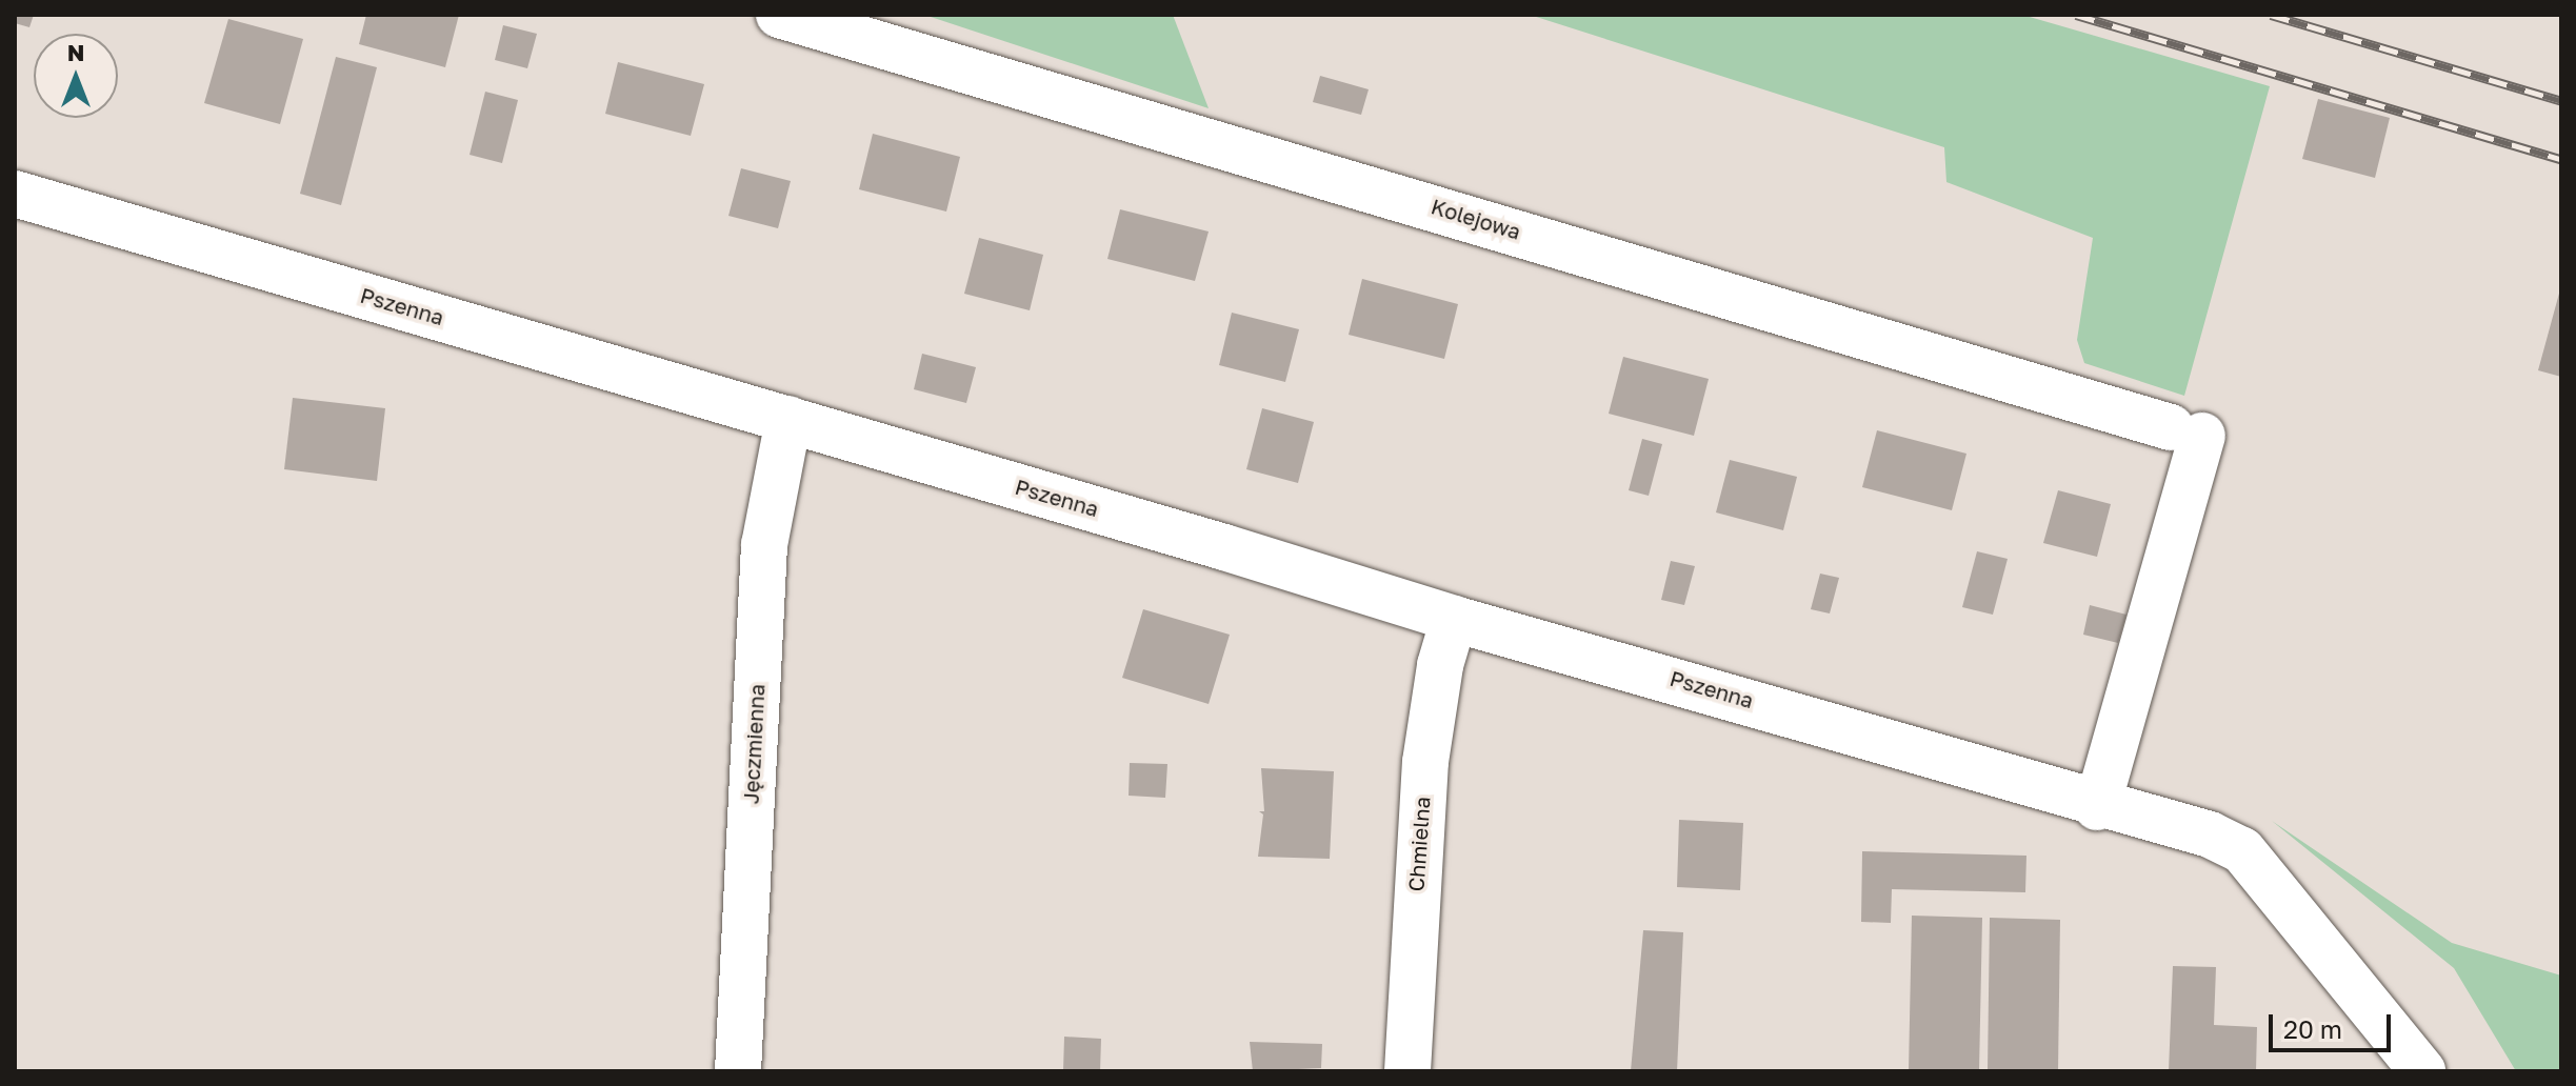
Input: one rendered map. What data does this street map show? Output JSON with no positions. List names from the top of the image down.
{
  "streets": {
    "street": [
      "Kolejowa",
      "Pszenna",
      "Jęczmienna",
      "Chmielna"
    ]
  },
  "crossings": [
    ["Kolejowa", "Pszenna"],
    ["Pszenna", "Jęczmienna"],
    ["Pszenna", "Chmielna"]
  ],
  "scale_bar": "20 m",
  "north": "top"
}
